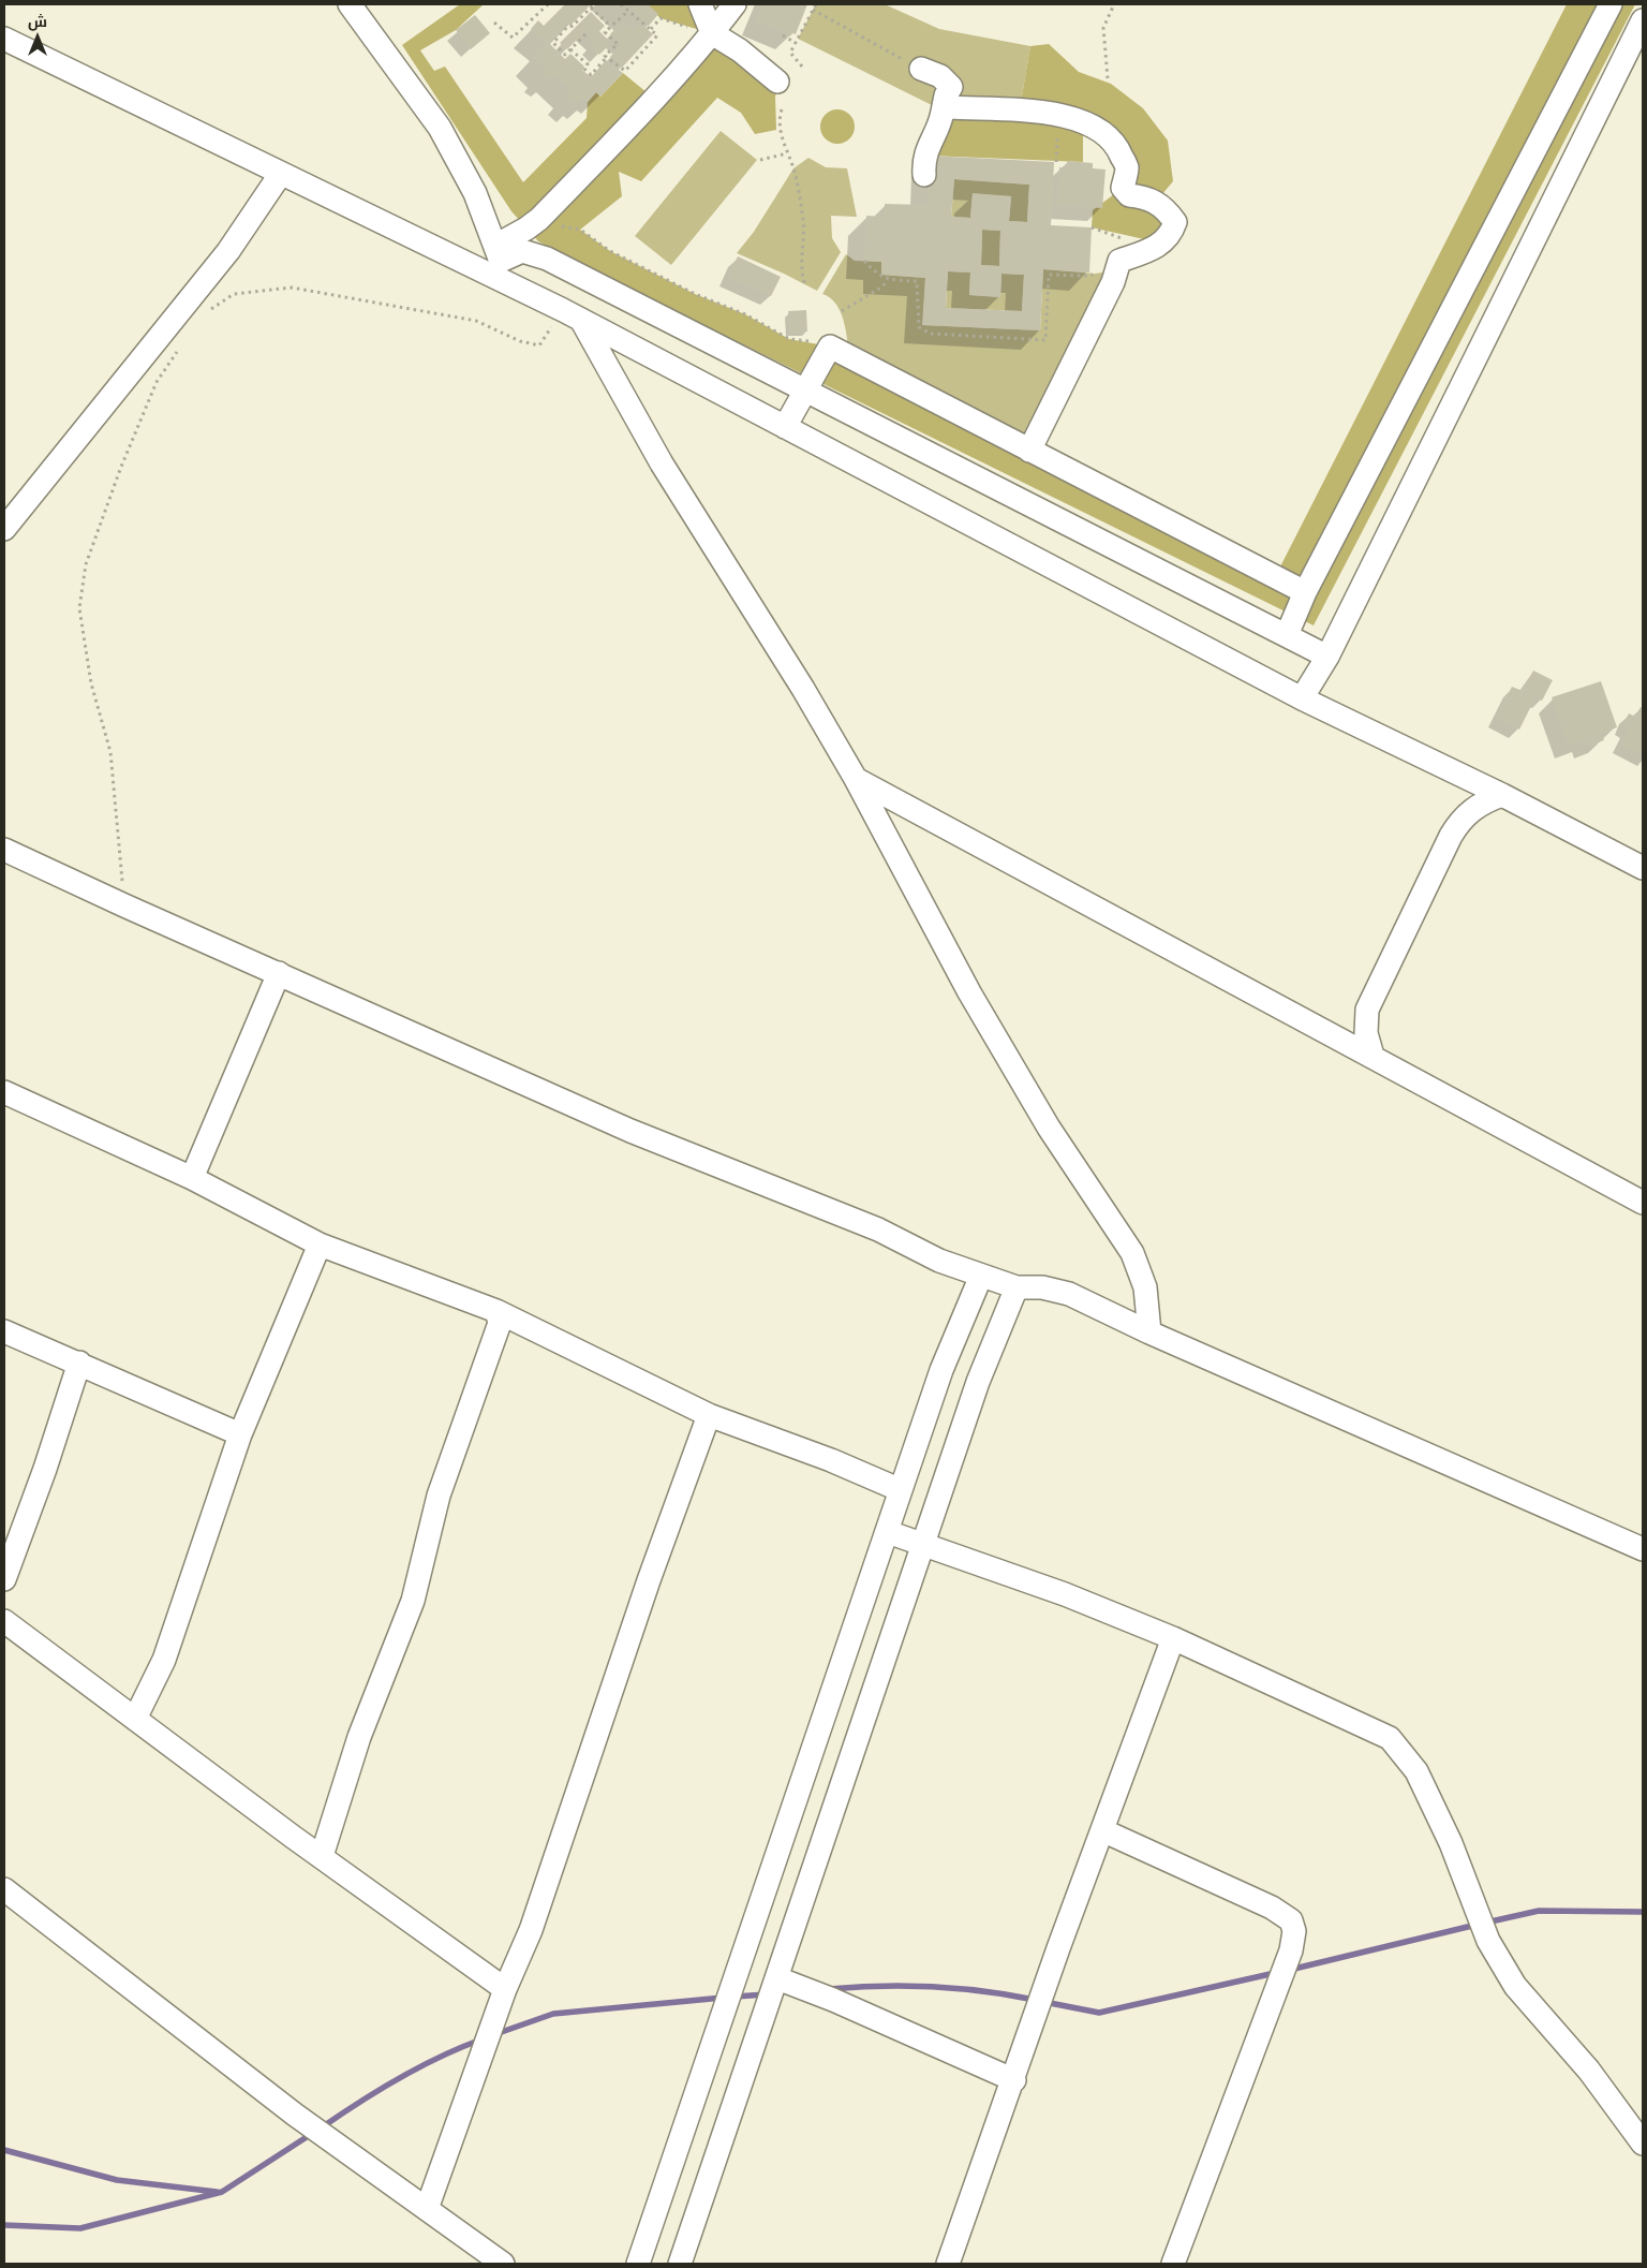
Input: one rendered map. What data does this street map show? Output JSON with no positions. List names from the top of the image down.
{
  "north": "top"
}
